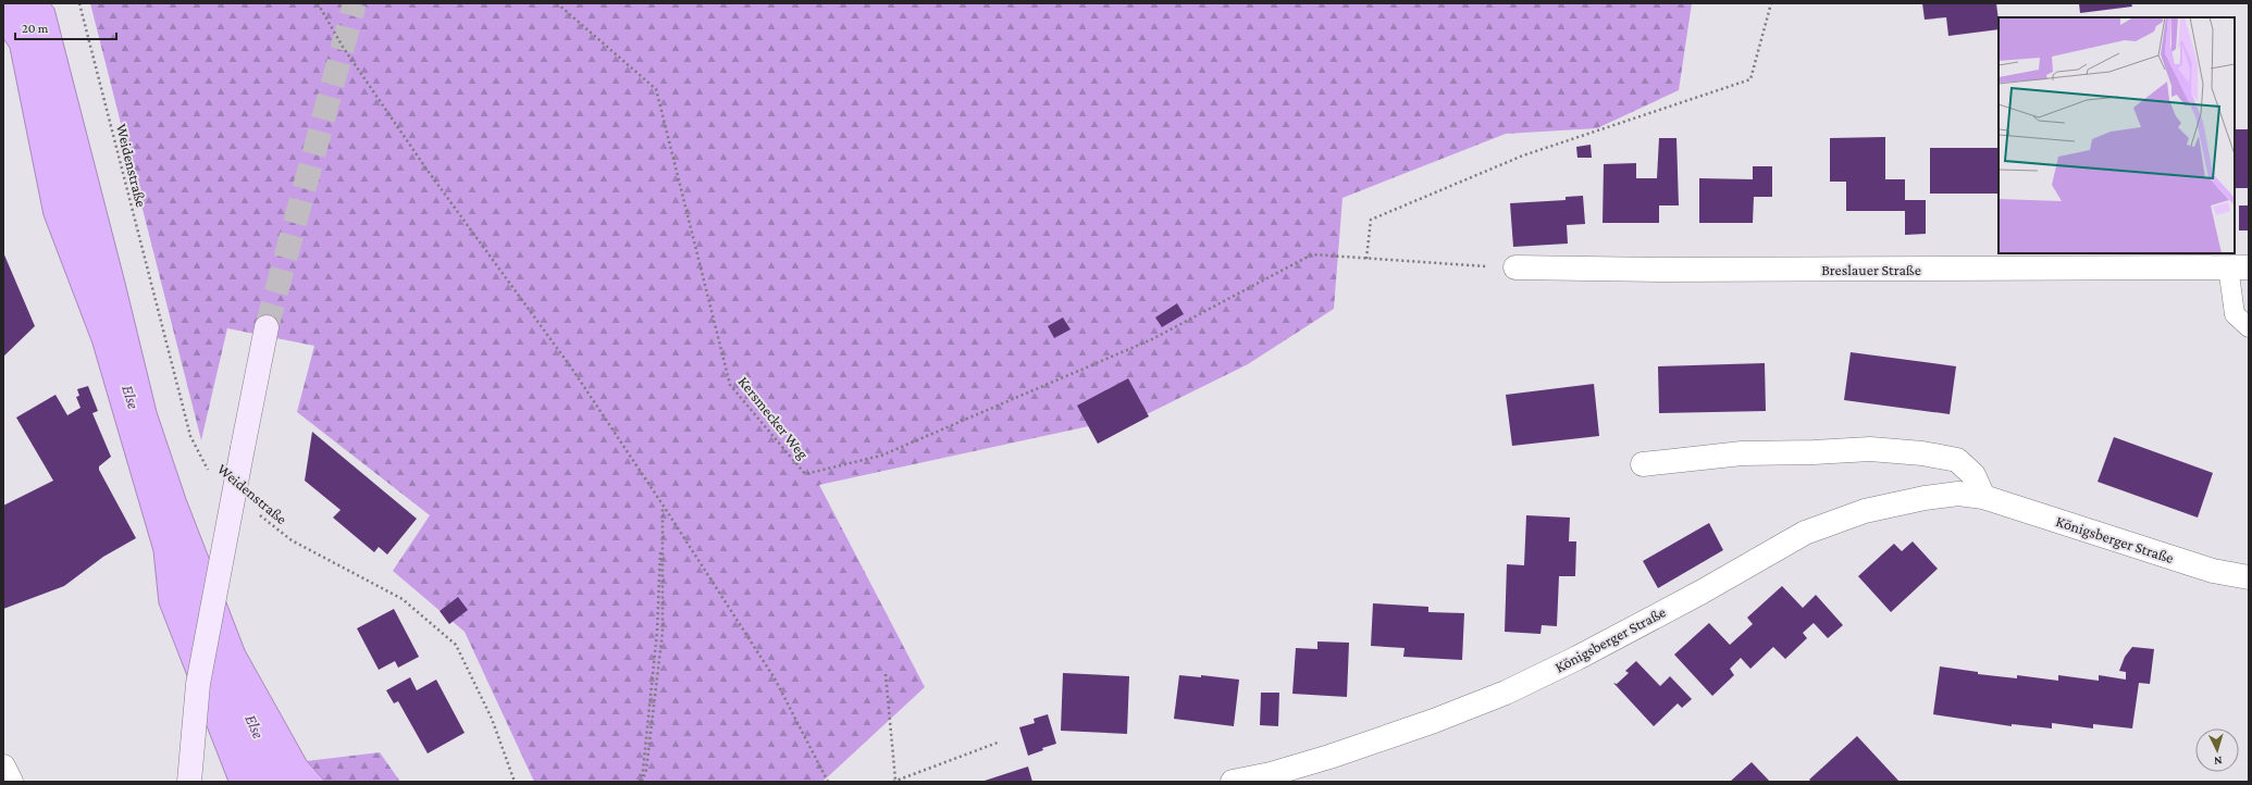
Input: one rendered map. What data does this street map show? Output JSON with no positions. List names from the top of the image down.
{
  "streets": {
    "street": ["Breslauer Straße", "Königsberger Straße"],
    "path": ["Weidenstraße", "Kersmecker Weg"]
  },
  "water": ["Else"],
  "scale_bar": "20 m",
  "north": "bottom"
}
